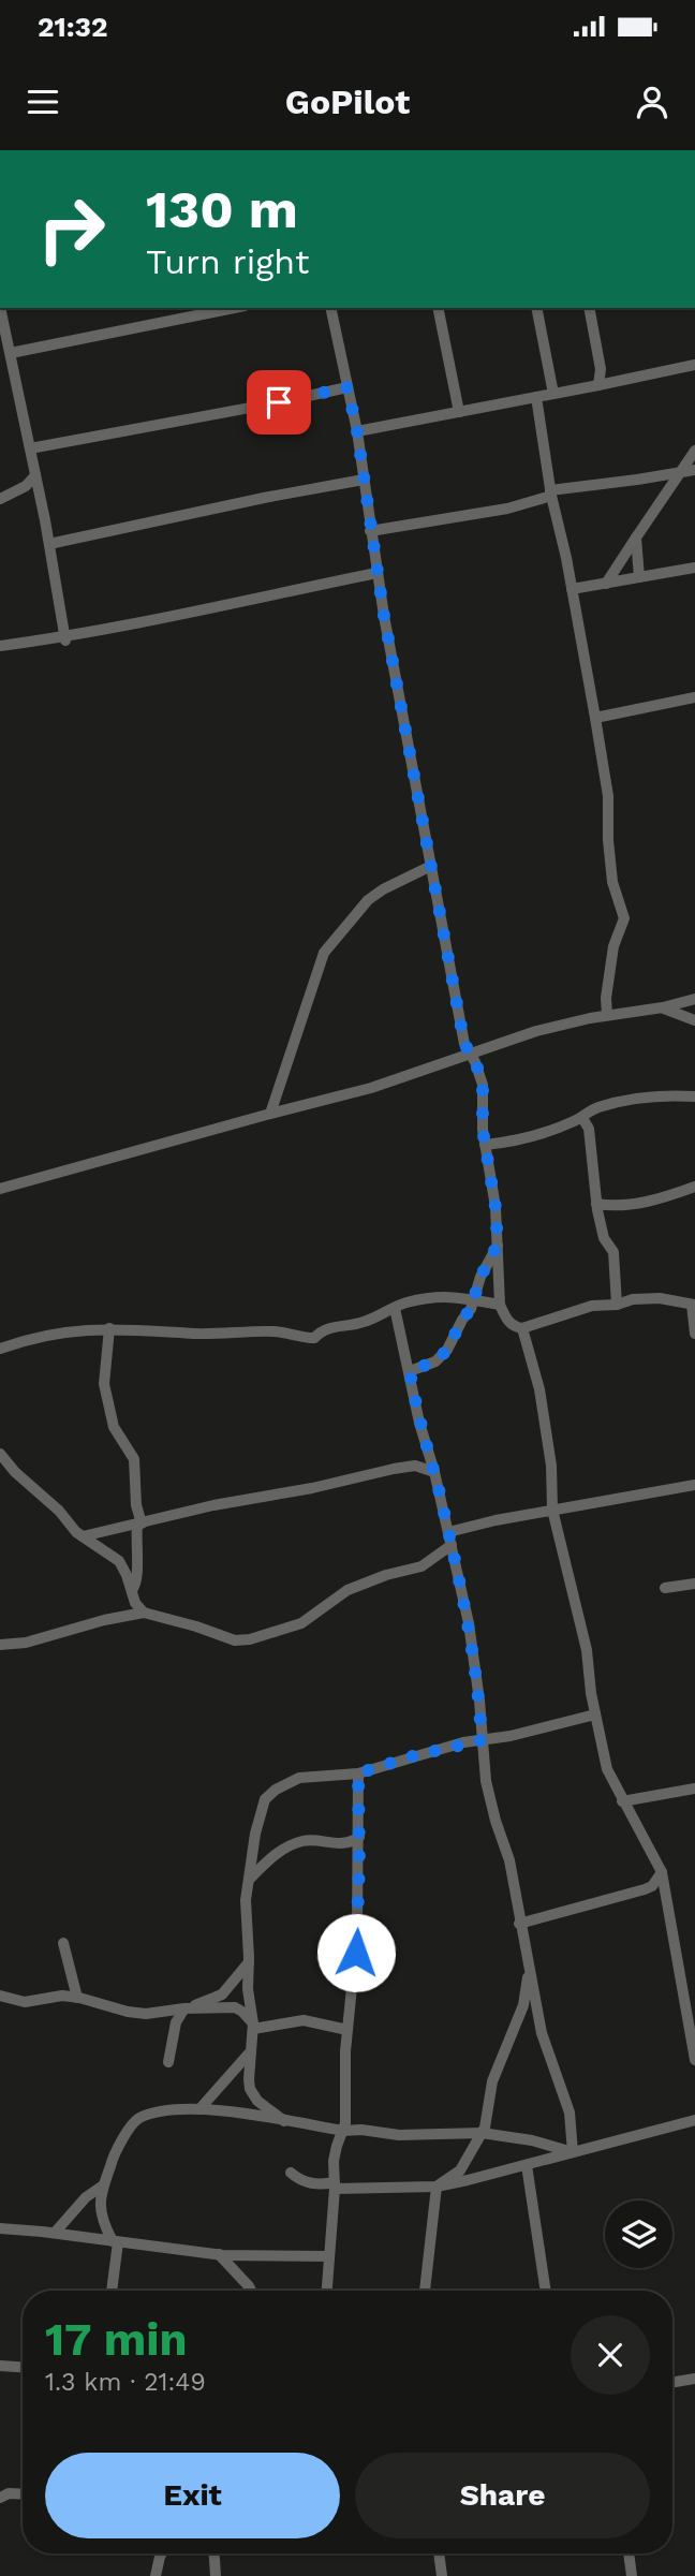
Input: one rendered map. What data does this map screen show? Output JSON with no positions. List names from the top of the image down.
{
  "page": {
    "status": "21:32",
    "header": "GoPilot",
    "turn": ["130 m", "Turn right"],
    "heading": ["17 min", "1.3 km · 21:49"],
    "buttons": ["Exit", "Share"]
  }
}
